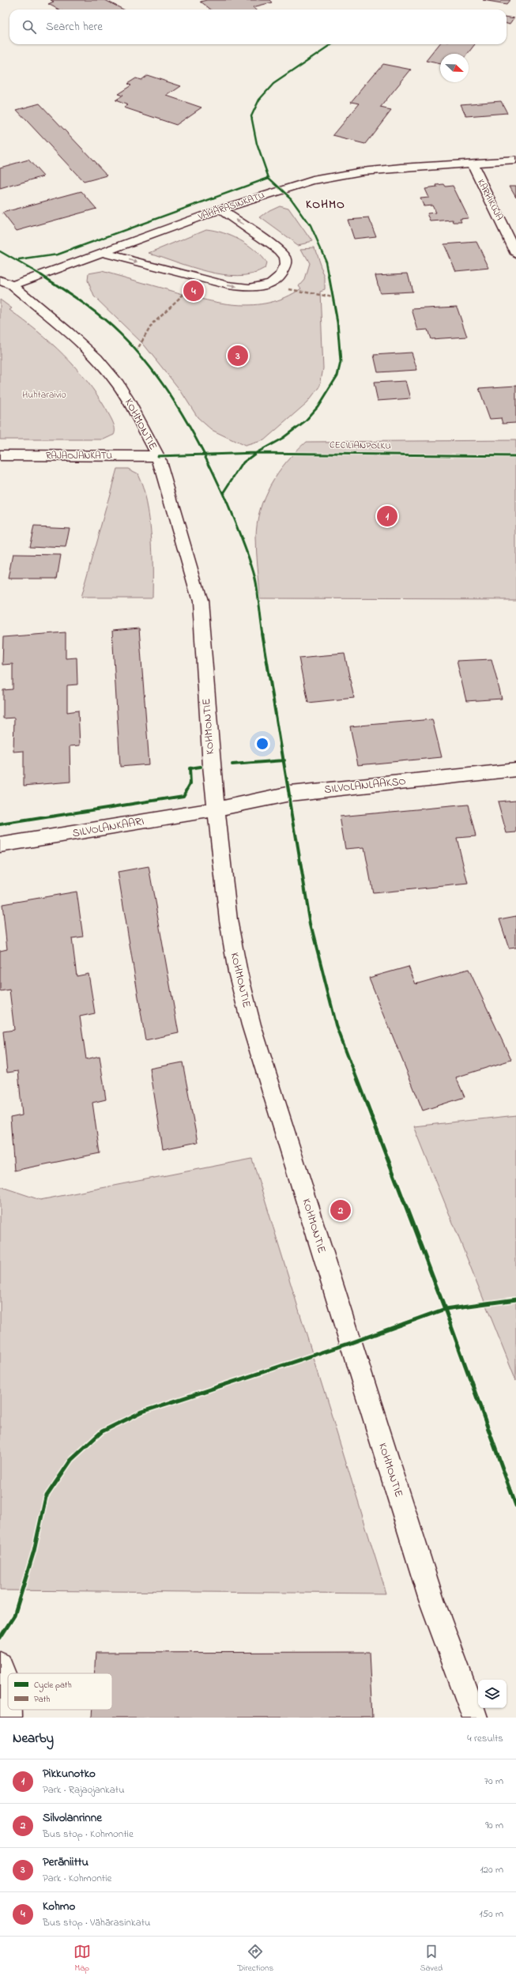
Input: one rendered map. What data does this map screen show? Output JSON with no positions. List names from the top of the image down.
{
  "streets": {
    "street": [
      "KARHIKUJA",
      "VÄHÄRASINKATU",
      "KOHMONTIE",
      "RAJAOJANKATU",
      "SILVOLANLAAKSO",
      "SILVOLANKAARI"
    ],
    "cycle path": ["CECILIANPOLKU"]
  },
  "crossings": [
    ["KARHIKUJA", "VÄHÄRASINKATU"],
    ["VÄHÄRASINKATU", "KOHMONTIE"],
    ["KOHMONTIE", "RAJAOJANKATU"],
    ["KOHMONTIE", "SILVOLANLAAKSO"],
    ["KOHMONTIE", "SILVOLANKAARI"],
    ["SILVOLANLAAKSO", "SILVOLANKAARI"]
  ],
  "districts": ["KOHMO"],
  "parks": ["Huhtaraivio"],
  "legend": ["Cycle path", "Path"],
  "north": "bottom right",
  "page": {
    "search": "Search here",
    "pins": [
      "4",
      "3",
      "1",
      "2"
    ],
    "heading": ["Nearby", "4 results"],
    "list": [
      {
        "mark": "1",
        "name": "Pikkunotko",
        "note": "Park · Rajaojankatu",
        "value": "70 m"
      },
      {
        "mark": "2",
        "name": "Silvolanrinne",
        "note": "Bus stop · Kohmontie",
        "value": "90 m"
      },
      {
        "mark": "3",
        "name": "Peräniittu",
        "note": "Park · Kohmontie",
        "value": "120 m"
      },
      {
        "mark": "4",
        "name": "Kohmo",
        "note": "Bus stop · Vähärasinkatu",
        "value": "150 m"
      }
    ],
    "nav": ["Map", "Directions", "Saved"]
  }
}
